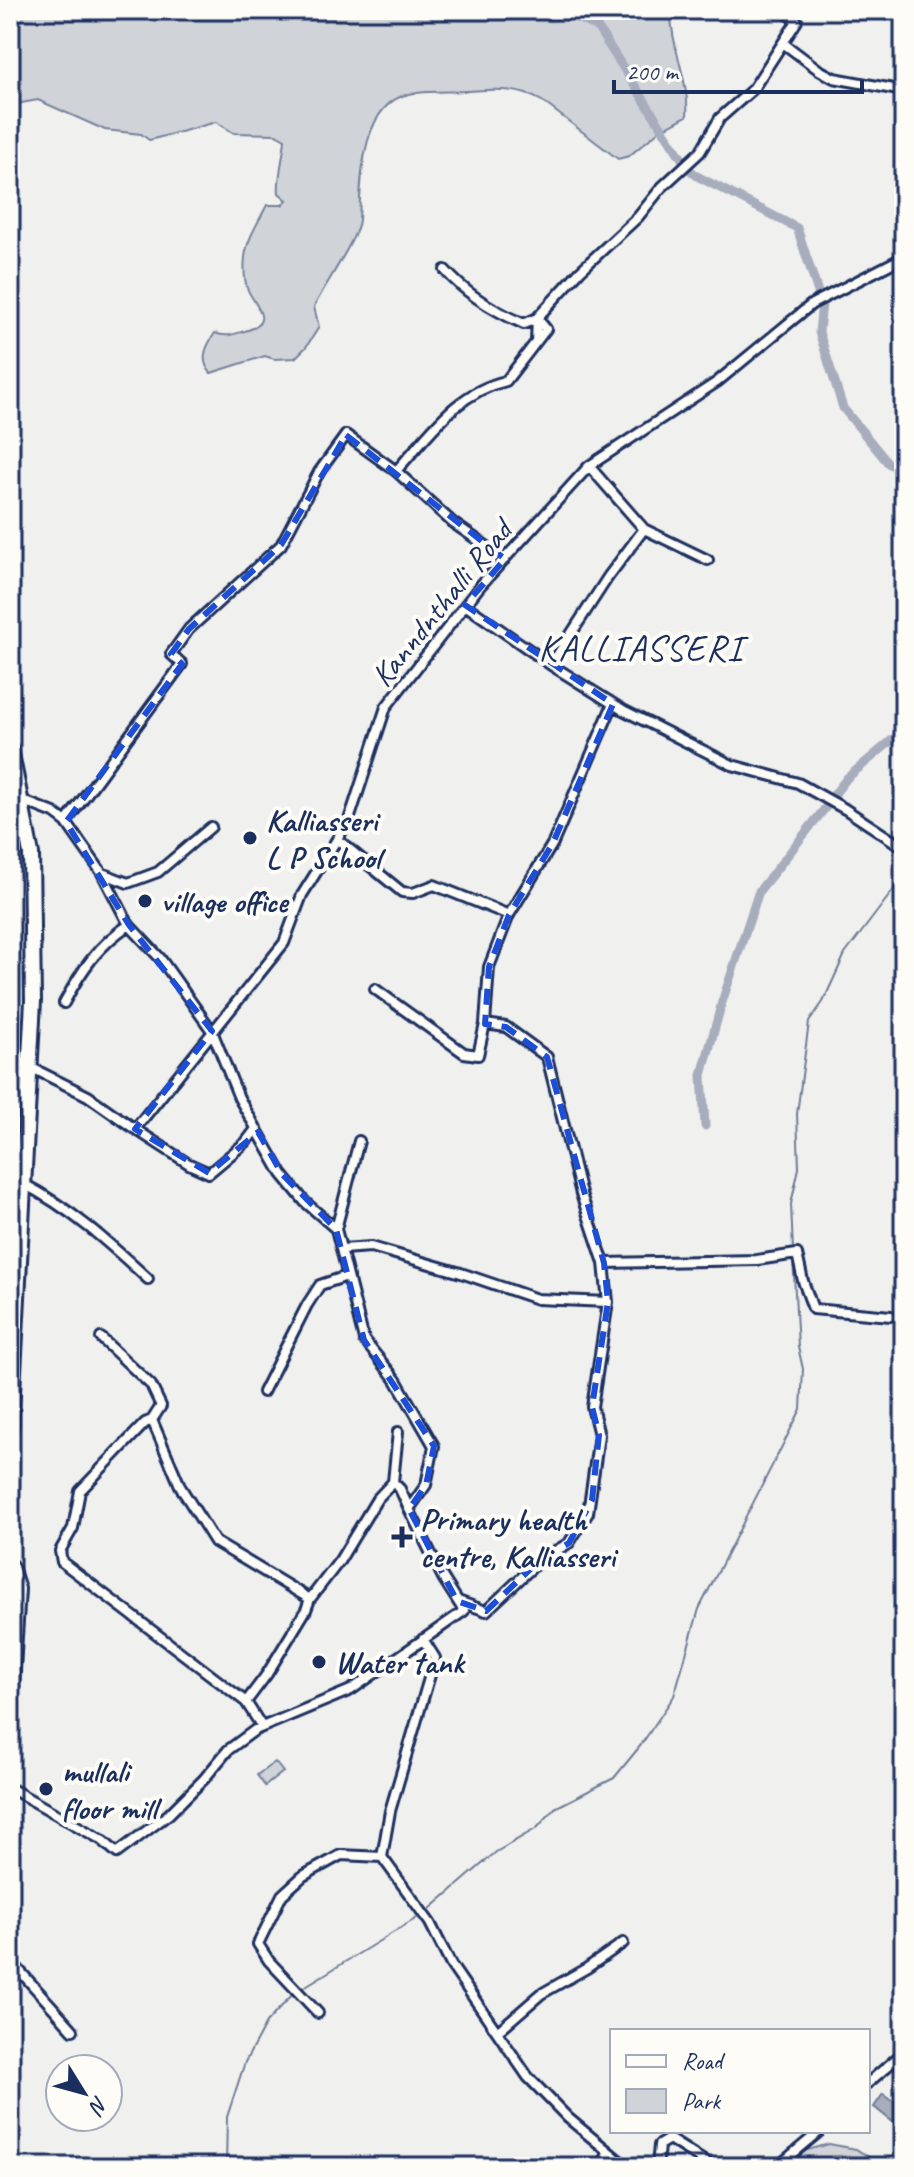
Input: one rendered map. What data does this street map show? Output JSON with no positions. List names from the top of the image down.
{
  "streets": {
    "street": ["Kanndnthalli Road"]
  },
  "districts": ["KALLIASSERI"],
  "places": {
    "other": [
      "Kalliasseri L P School",
      "village office",
      "Water tank",
      "mullali floor mill"
    ],
    "health": ["Primary health centre, Kalliasseri"]
  },
  "legend": ["Road", "Park"],
  "scale_bar": "200 m",
  "north": "bottom right"
}
